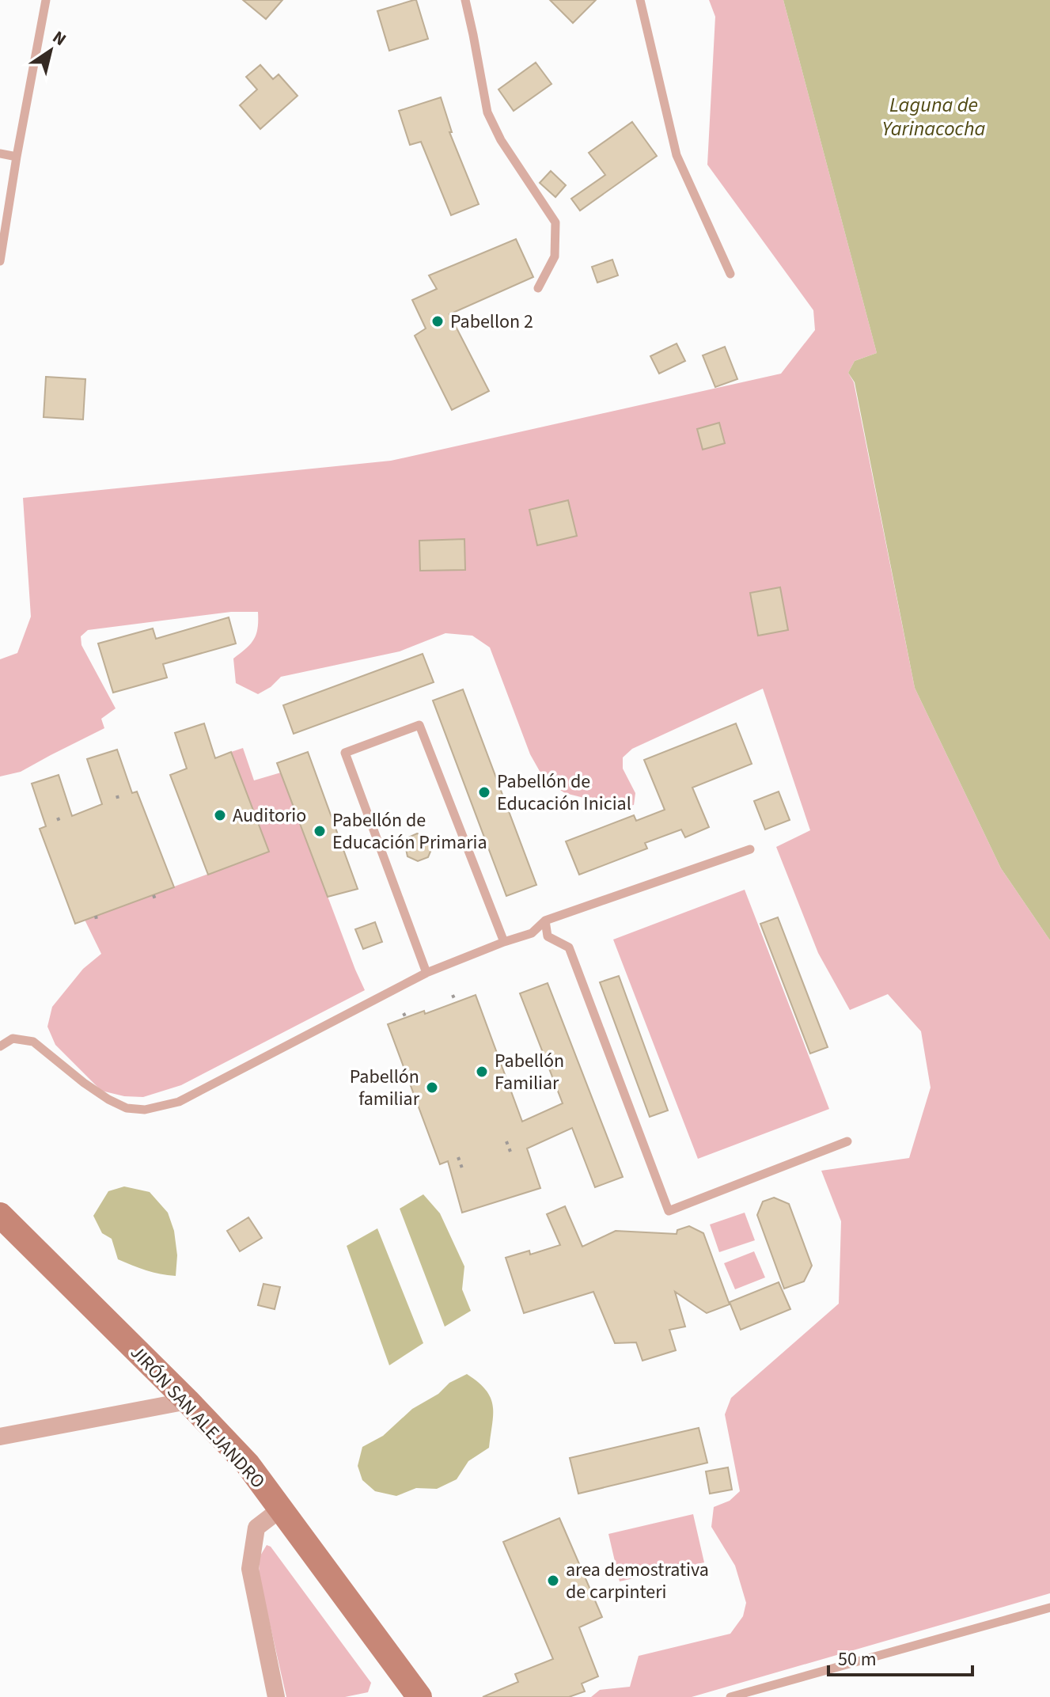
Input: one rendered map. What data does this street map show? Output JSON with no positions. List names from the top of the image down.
{
  "streets": {
    "street": ["JIRÓN SAN ALEJANDRO"]
  },
  "water": ["Laguna de Yarinacocha"],
  "places": [
    "Pabellon 2",
    "Pabellón de Educación Inicial",
    "Auditorio",
    "Pabellón de Educación Primaria",
    "Pabellón Familiar",
    "Pabellón familiar",
    "area demostrativa de carpinteri"
  ],
  "scale_bar": "50 m",
  "north": "top right"
}
